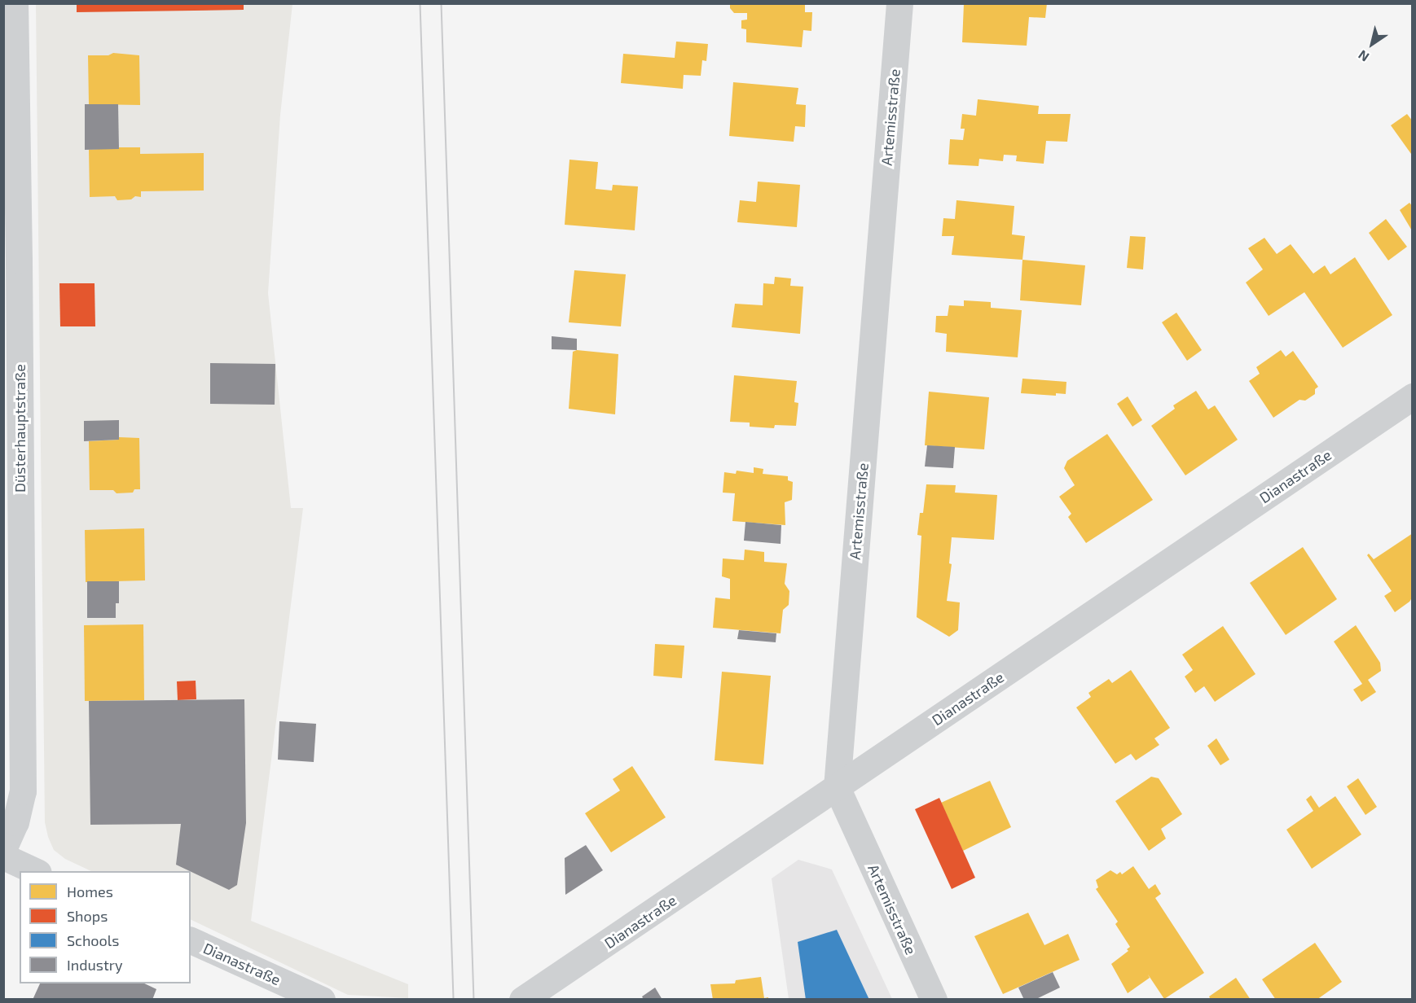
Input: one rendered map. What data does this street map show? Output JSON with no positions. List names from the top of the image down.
{
  "streets": {
    "street": ["Artemisstraße", "Düsterhauptstraße", "Dianastraße"]
  },
  "crossings": [
    ["Artemisstraße", "Dianastraße"]
  ],
  "legend": [
    "Homes",
    "Shops",
    "Schools",
    "Industry"
  ],
  "north": "bottom left"
}
